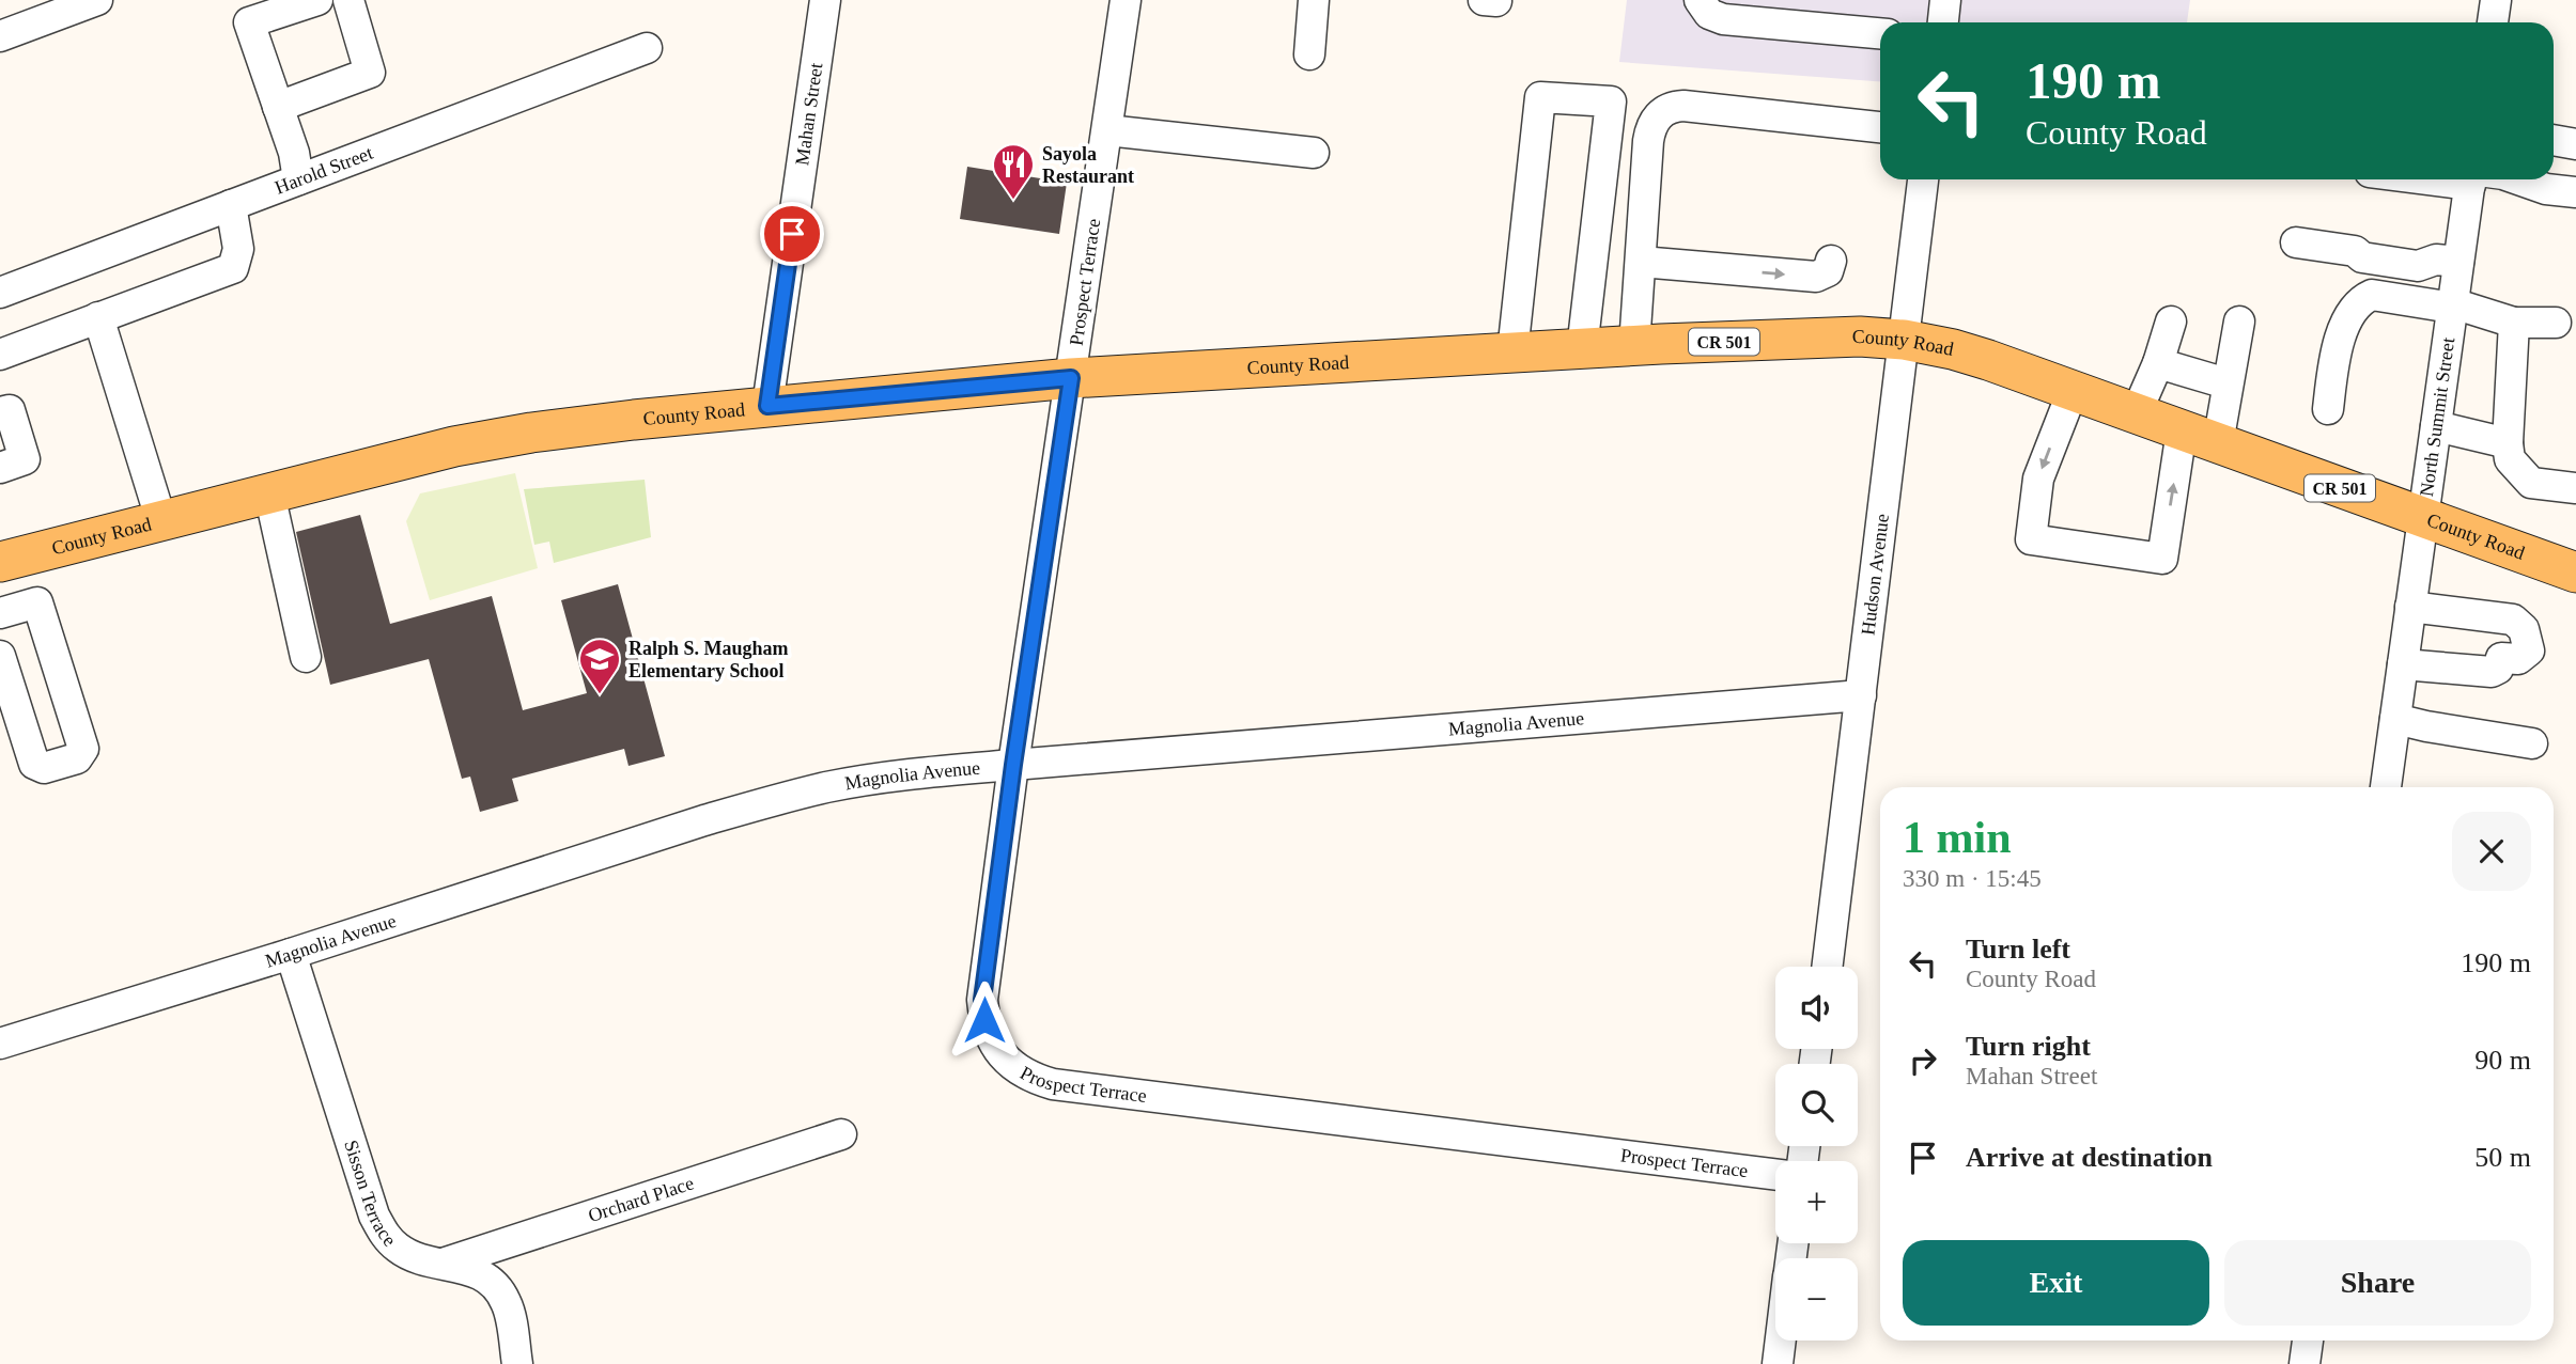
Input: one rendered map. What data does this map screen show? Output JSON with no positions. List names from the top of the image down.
{
  "streets": {
    "main road": ["CR 501", "County Road"],
    "street": [
      "Mahan Street",
      "Harold Street",
      "Prospect Terrace",
      "North Summit Street",
      "Hudson Avenue",
      "Magnolia Avenue",
      "Sisson Terrace",
      "Orchard Place"
    ]
  },
  "crossings": [
    ["Mahan Street", "County Road"],
    ["Prospect Terrace", "County Road"],
    ["Prospect Terrace", "Magnolia Avenue"],
    ["County Road", "North Summit Street"],
    ["County Road", "Hudson Avenue"],
    ["Hudson Avenue", "Magnolia Avenue"],
    ["Magnolia Avenue", "Sisson Terrace"],
    ["Sisson Terrace", "Orchard Place"]
  ],
  "places": {
    "restaurant": ["Sayola Restaurant"],
    "school or university": ["Ralph S. Maugham Elementary School"]
  },
  "page": {
    "turn": ["190 m", "County Road"],
    "heading": ["1 min", "330 m · 15:45"],
    "list": [
      {
        "name": "Turn left",
        "note": "County Road",
        "value": "190 m"
      },
      {
        "name": "Turn right",
        "note": "Mahan Street",
        "value": "90 m"
      },
      {
        "name": "Arrive at destination",
        "value": "50 m"
      }
    ],
    "map_buttons": ["+", "−"],
    "buttons": ["Exit", "Share"]
  }
}
